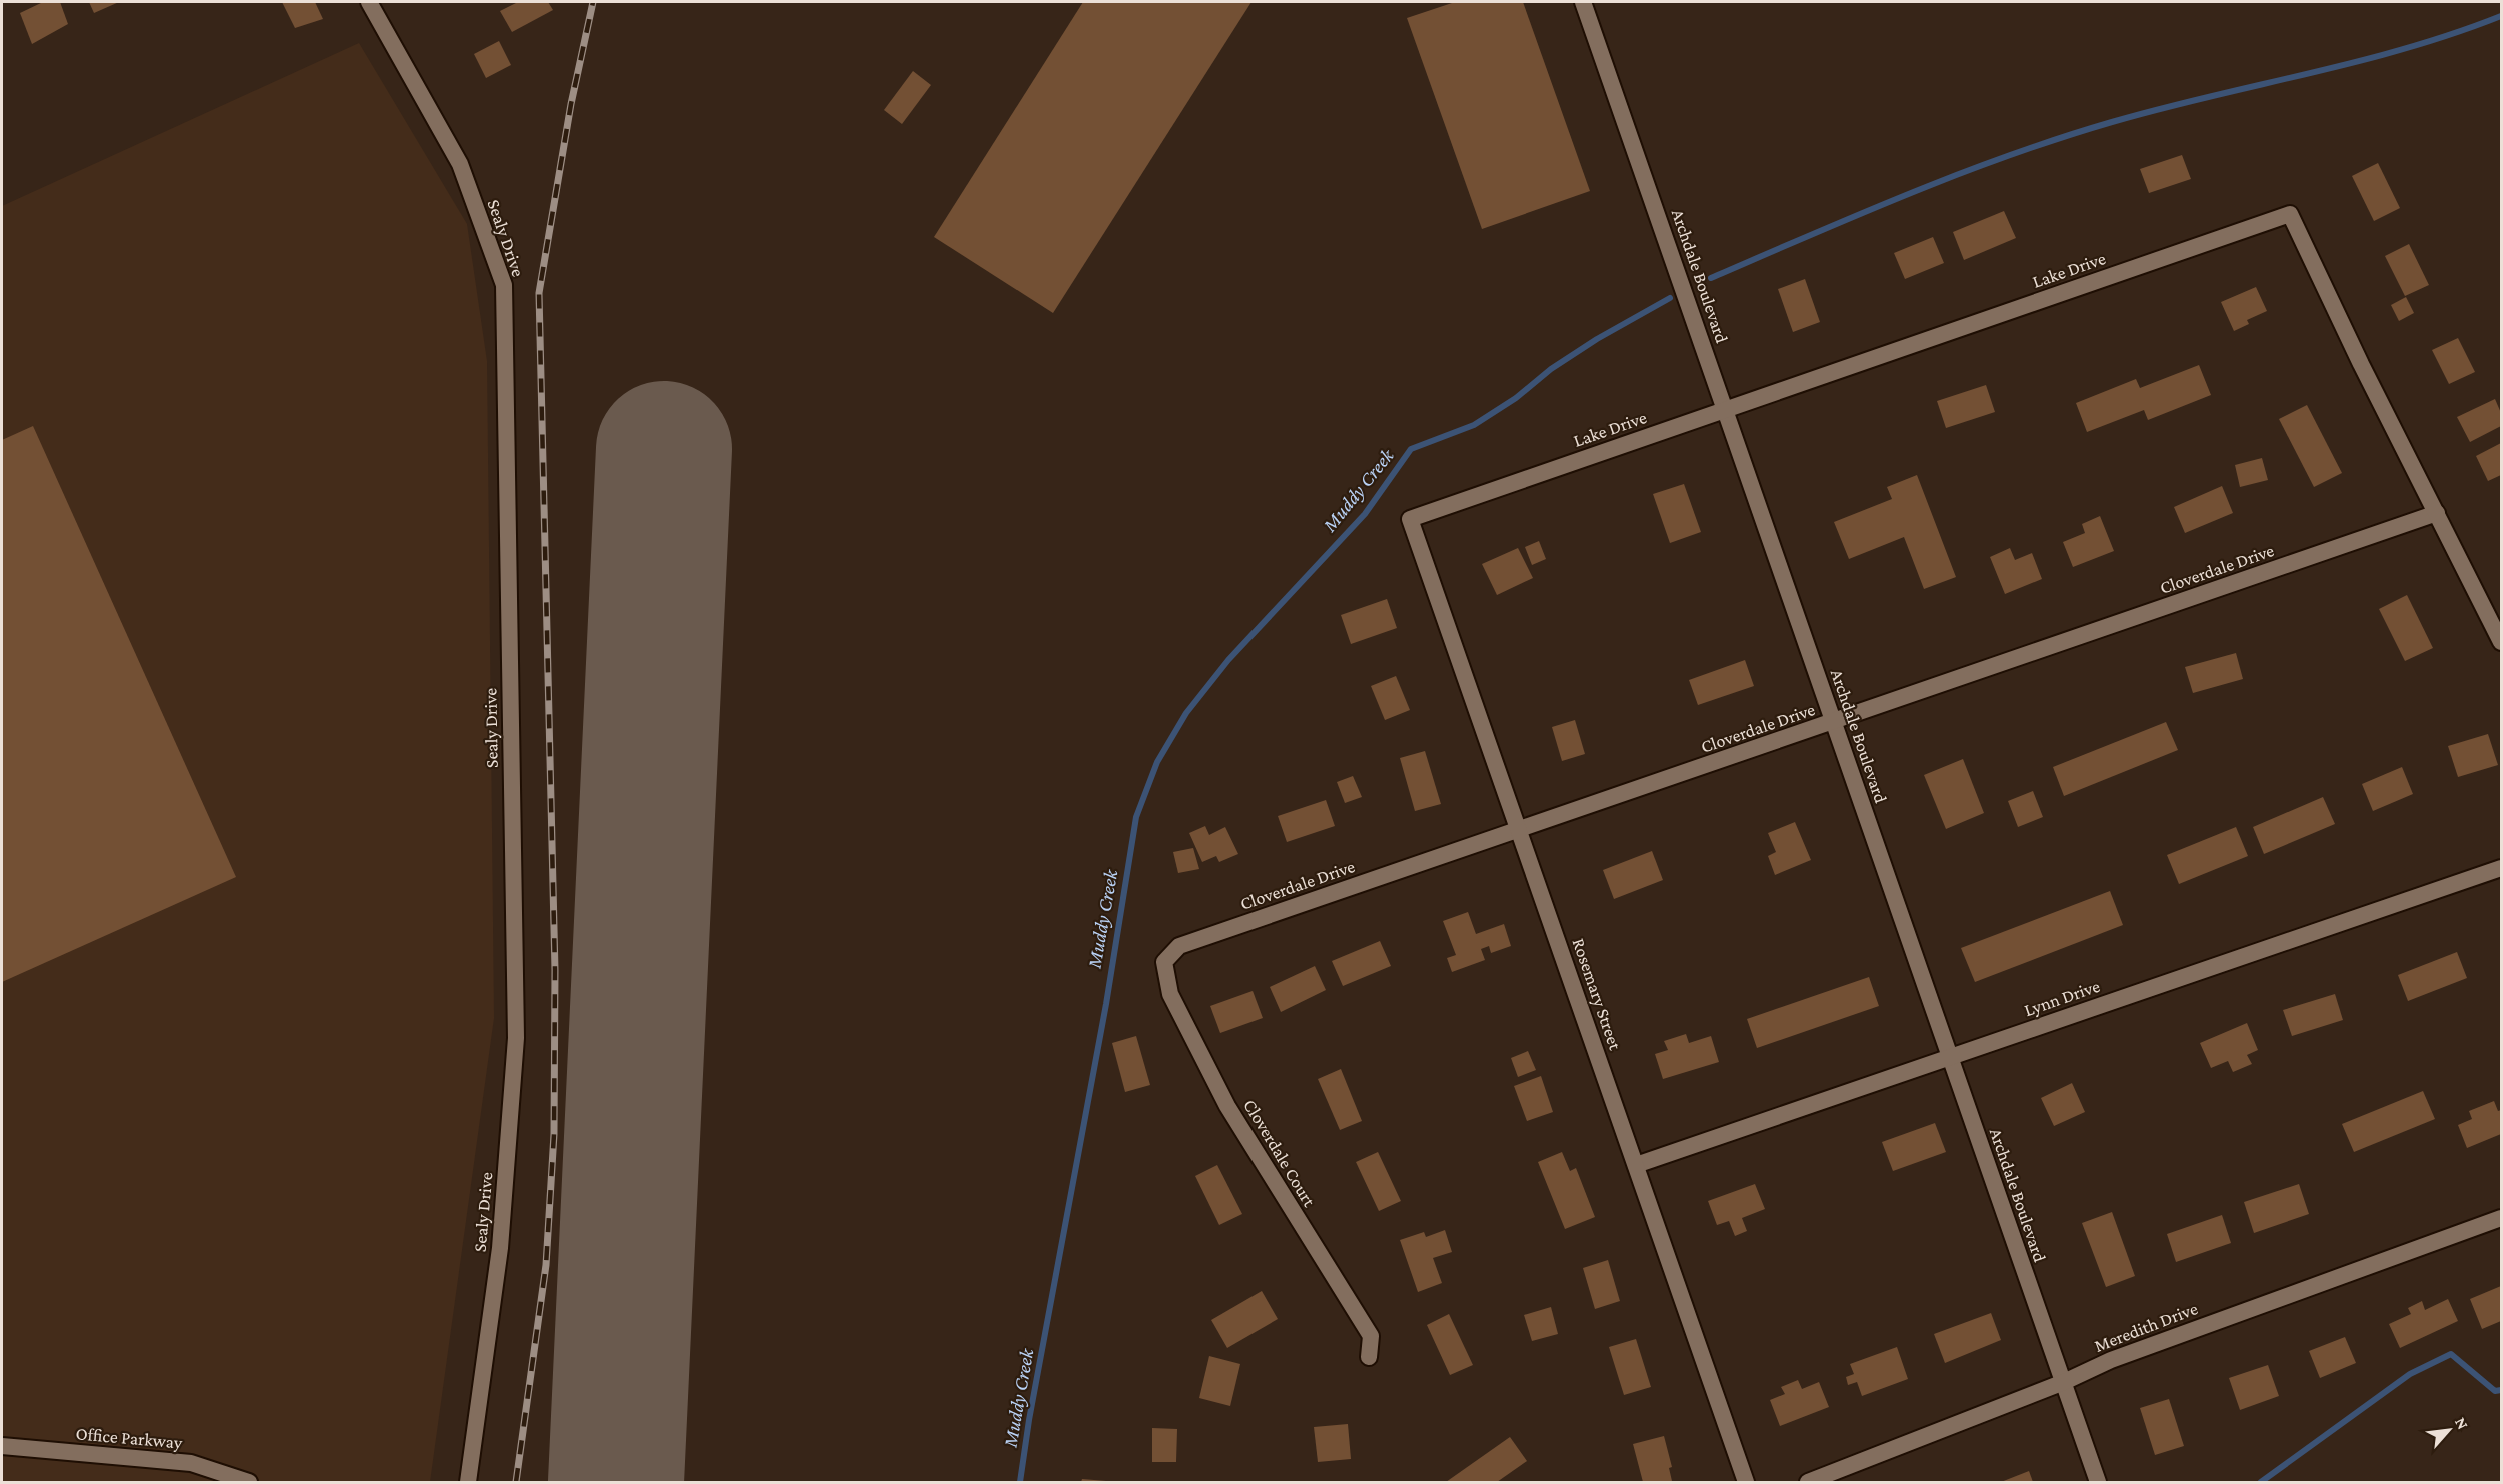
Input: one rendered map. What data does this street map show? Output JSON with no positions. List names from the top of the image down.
{
  "streets": {
    "street": [
      "Sealy Drive",
      "Lake Drive",
      "Archdale Boulevard",
      "Cloverdale Drive",
      "Rosemary Street",
      "Lynn Drive",
      "Cloverdale Court",
      "Meredith Drive",
      "Office Parkway"
    ]
  },
  "crossings": [
    ["Lake Drive", "Archdale Boulevard"],
    ["Lake Drive", "Cloverdale Drive"],
    ["Lake Drive", "Rosemary Street"],
    ["Archdale Boulevard", "Cloverdale Drive"],
    ["Archdale Boulevard", "Lynn Drive"],
    ["Archdale Boulevard", "Meredith Drive"],
    ["Cloverdale Drive", "Rosemary Street"],
    ["Cloverdale Drive", "Cloverdale Court"],
    ["Rosemary Street", "Lynn Drive"]
  ],
  "water": ["Muddy Creek"],
  "north": "top right"
}
